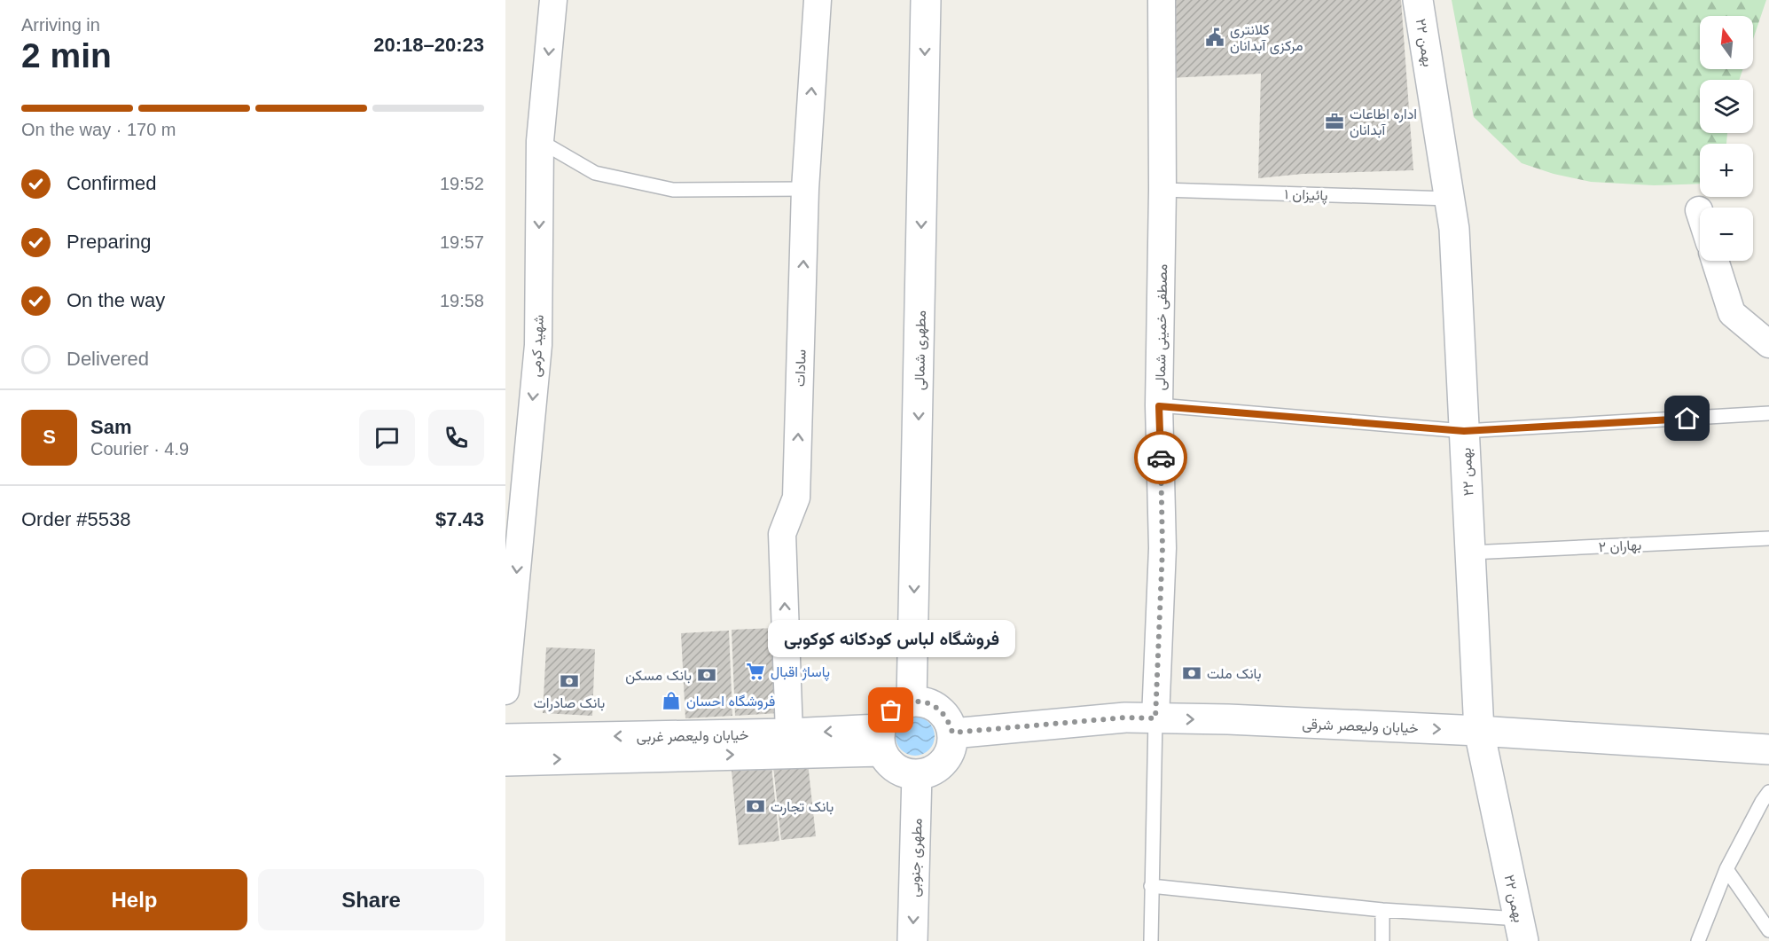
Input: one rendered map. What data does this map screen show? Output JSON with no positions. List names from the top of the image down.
{
  "streets": {
    "main road": [
      "۲۲ بهمن",
      "مطهری شمالی",
      "خیابان ولیعصر شرقی",
      "خیابان ولیعصر غربی",
      "مطهری جنوبی"
    ],
    "street": ["مصطفی خمینی شمالی", "شهید کرمی", "سادات"],
    "lane": ["پائیزان ۱", "بهاران ۲"]
  },
  "crossings": [
    ["۲۲ بهمن", "پائیزان ۱"],
    ["۲۲ بهمن", "بهاران ۲"],
    ["۲۲ بهمن", "خیابان ولیعصر شرقی"],
    ["پائیزان ۱", "مصطفی خمینی شمالی"],
    ["مصطفی خمینی شمالی", "خیابان ولیعصر شرقی"],
    ["مطهری شمالی", "خیابان ولیعصر شرقی"],
    ["مطهری شمالی", "خیابان ولیعصر غربی"],
    ["مطهری شمالی", "مطهری جنوبی"],
    ["سادات", "خیابان ولیعصر غربی"],
    ["خیابان ولیعصر شرقی", "خیابان ولیعصر غربی"],
    ["خیابان ولیعصر شرقی", "مطهری جنوبی"],
    ["خیابان ولیعصر غربی", "مطهری جنوبی"]
  ],
  "one_way": [
    "شهید کرمی",
    "مطهری شمالی",
    "سادات",
    "خیابان ولیعصر شرقی",
    "مطهری جنوبی"
  ],
  "places": {
    "public building": ["کلانتری مرکزی آبدانان"],
    "office": ["اداره اطاعات آبدانان"],
    "supermarket": ["پاساژ اقبال"],
    "bank": [
      "بانک ملت",
      "بانک مسکن",
      "بانک صادرات",
      "بانک تجارت"
    ],
    "shop": ["فروشگاه احسان"],
    "other": ["فروشگاه لباس کودکانه کوکوبی"]
  },
  "north": "top",
  "page": {
    "heading": ["2 min", "Arriving in", "20:18–20:23"],
    "panel": [
      "Sam",
      "Courier · 4.9",
      "Order #5538",
      "$7.43"
    ],
    "map_buttons": ["+", "−"],
    "bar": "On the way · 170 m",
    "list": [
      ["Confirmed", "19:52"],
      ["Preparing", "19:57"],
      ["On the way", "19:58"],
      "Delivered"
    ],
    "round": "S",
    "bubble": "فروشگاه لباس کودکانه کوکوبی",
    "buttons": ["Help", "Share"]
  }
}
